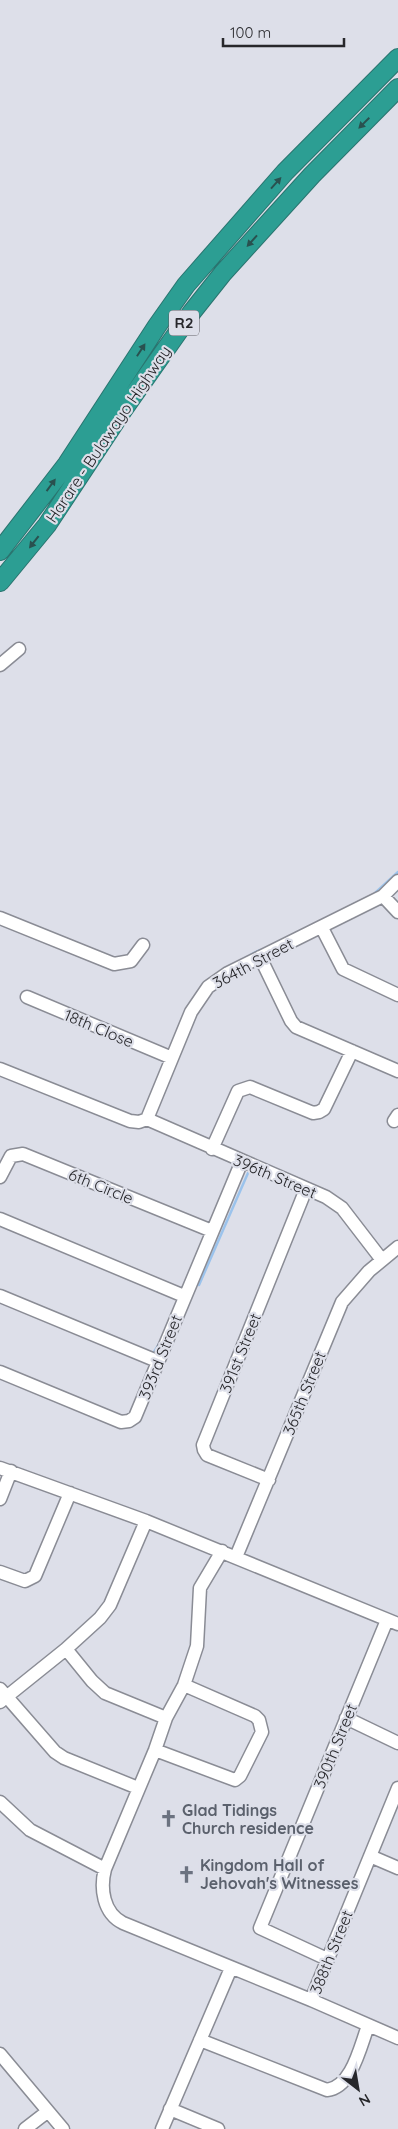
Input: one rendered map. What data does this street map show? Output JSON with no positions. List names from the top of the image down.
{
  "streets": {
    "highway": ["R2", "Harare - Bulawayo Highway"],
    "street": [
      "364th Street",
      "18th Close",
      "396th Street",
      "6th Circle",
      "391st Street",
      "393rd Street",
      "365th Street",
      "390th Street",
      "388th Street"
    ]
  },
  "crossings": [
    ["364th Street", "18th Close"],
    ["364th Street", "396th Street"],
    ["396th Street", "391st Street"],
    ["396th Street", "393rd Street"],
    ["396th Street", "365th Street"],
    ["6th Circle", "393rd Street"],
    ["391st Street", "365th Street"],
    ["390th Street", "388th Street"]
  ],
  "places": {
    "church": ["Glad Tidings Church residence", "Kingdom Hall of Jehovah's Witnesses"]
  },
  "scale_bar": "100 m",
  "north": "bottom right"
}
